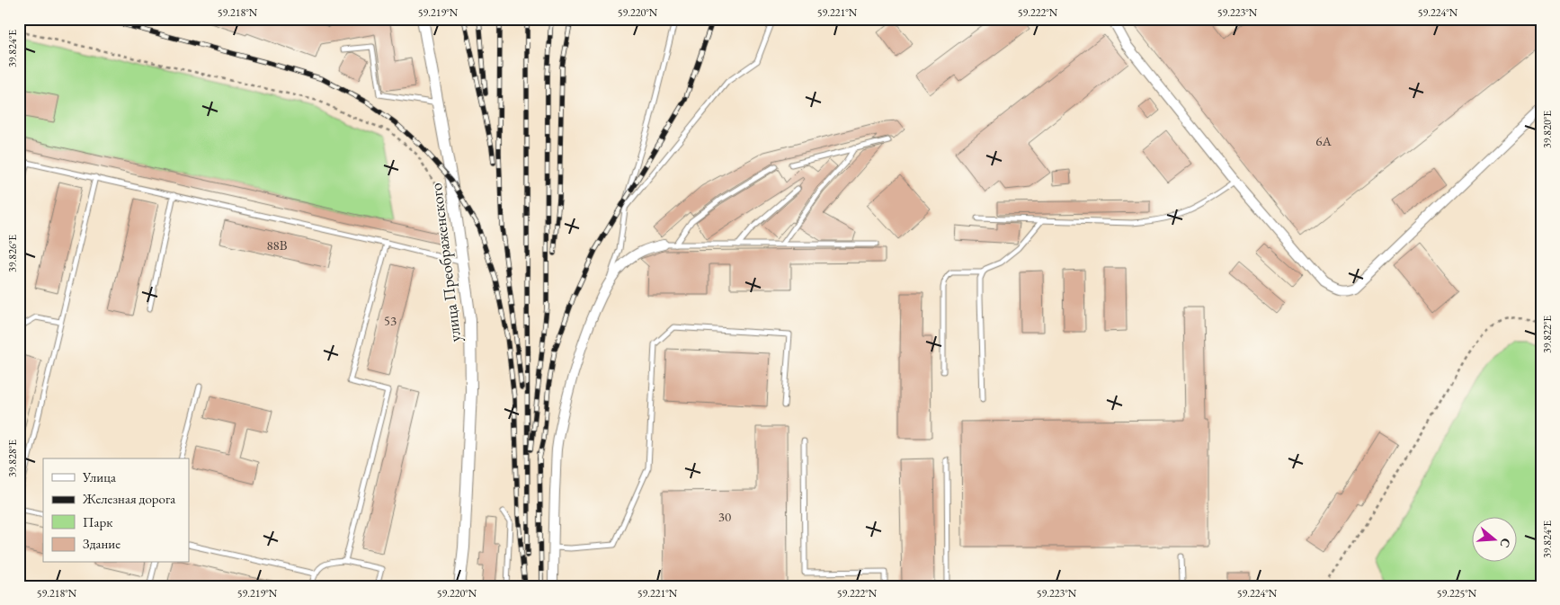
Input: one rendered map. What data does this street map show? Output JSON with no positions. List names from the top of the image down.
{
  "streets": {
    "street": ["улица Преображенского"]
  },
  "house_numbers": [
    "6А",
    "88В",
    "53",
    "30"
  ],
  "legend": [
    "Улица",
    "Железная дорога",
    "Парк",
    "Здание"
  ],
  "north": "right",
  "coordinates": [
    "59.218°N",
    "59.219°N",
    "59.220°N",
    "59.221°N",
    "59.222°N",
    "59.223°N",
    "59.224°N",
    "39.824°E",
    "39.820°E",
    "39.826°E",
    "39.822°E",
    "39.828°E",
    "59.225°N"
  ]
}
